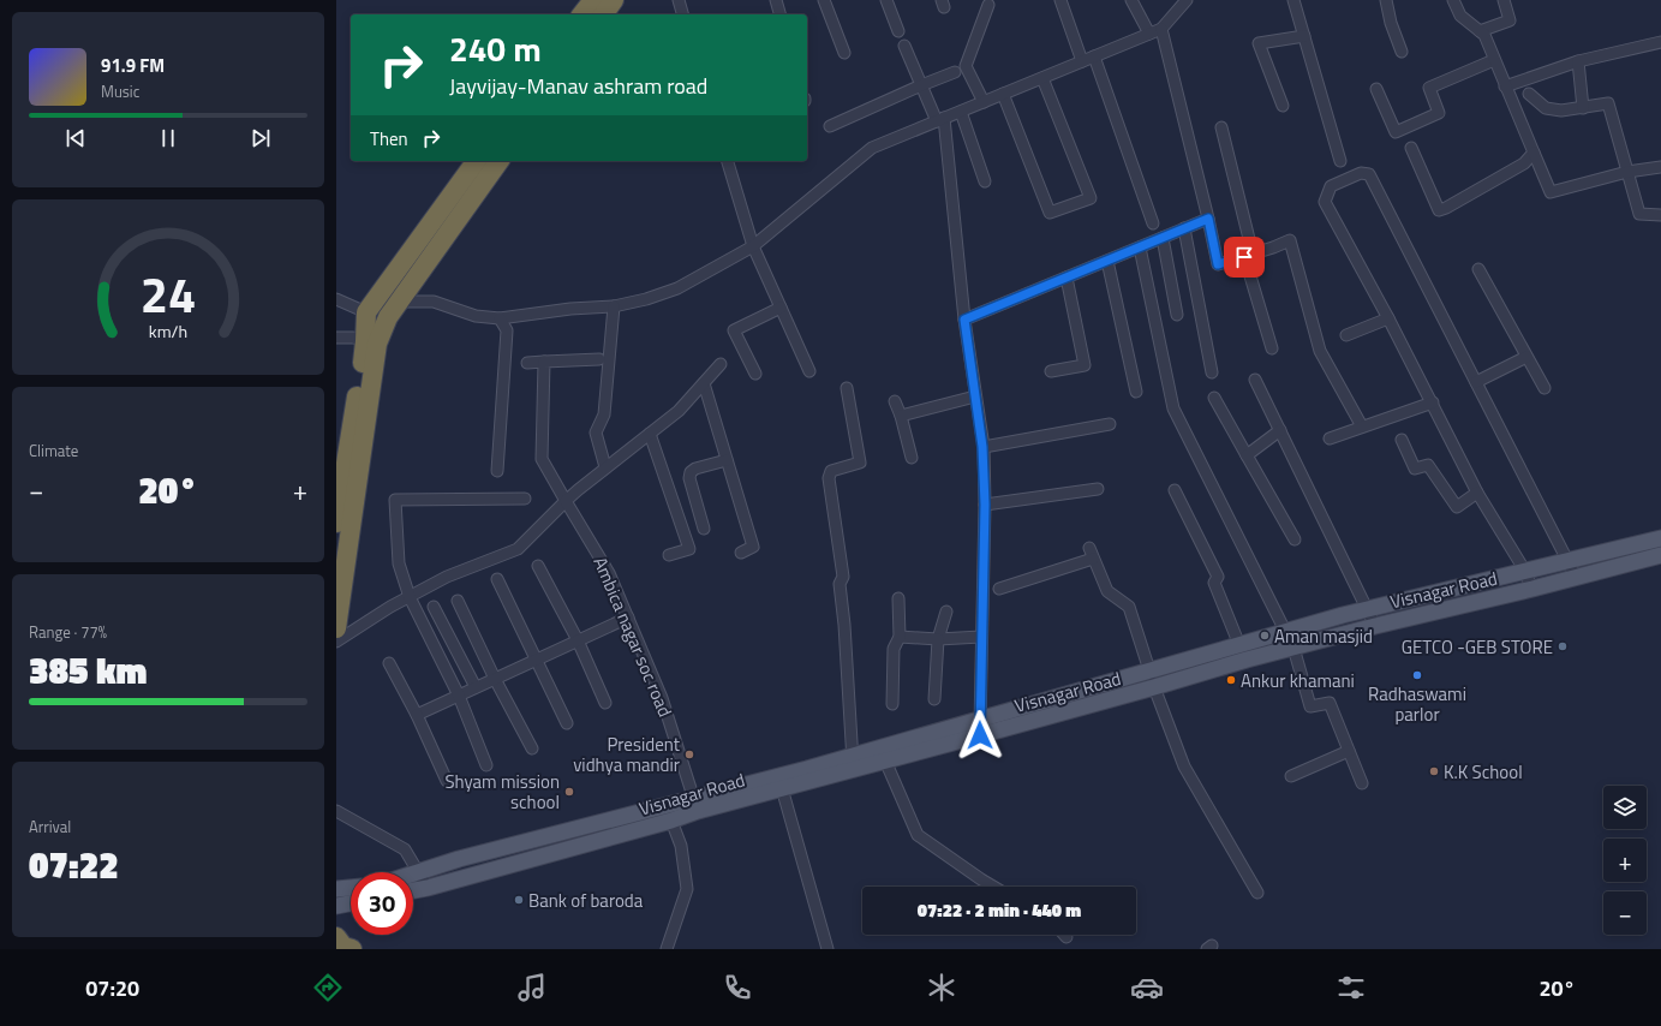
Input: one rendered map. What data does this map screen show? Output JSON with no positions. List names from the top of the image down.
{
  "streets": {
    "main road": ["Visnagar Road"],
    "street": ["Ambica nagar soc road"]
  },
  "crossings": [
    ["Visnagar Road", "Ambica nagar soc road"]
  ],
  "places": [
    "Aman masjid",
    "GETCO -GEB STORE",
    "Radhaswami parlor",
    "Ankur khamani",
    "President vidhya mandir",
    "K.K School",
    "Shyam mission school",
    "Bank of baroda"
  ],
  "page": {
    "turn": ["240 m", "Jayvijay-Manav ashram road"],
    "song": ["91.9 FM", "Music"],
    "then": "Then",
    "tile": [
      "Climate",
      ["Range · 77%", "385 km"],
      ["Arrival", "07:22"]
    ],
    "heat": ["−", "20°", "+"],
    "map_buttons": ["+", "−"],
    "limit": "30",
    "trip": "07:22 · 2 min · 440 m",
    "tabs": ["07:20", "20°"],
    "gauge": ["24", "km/h"]
  }
}
